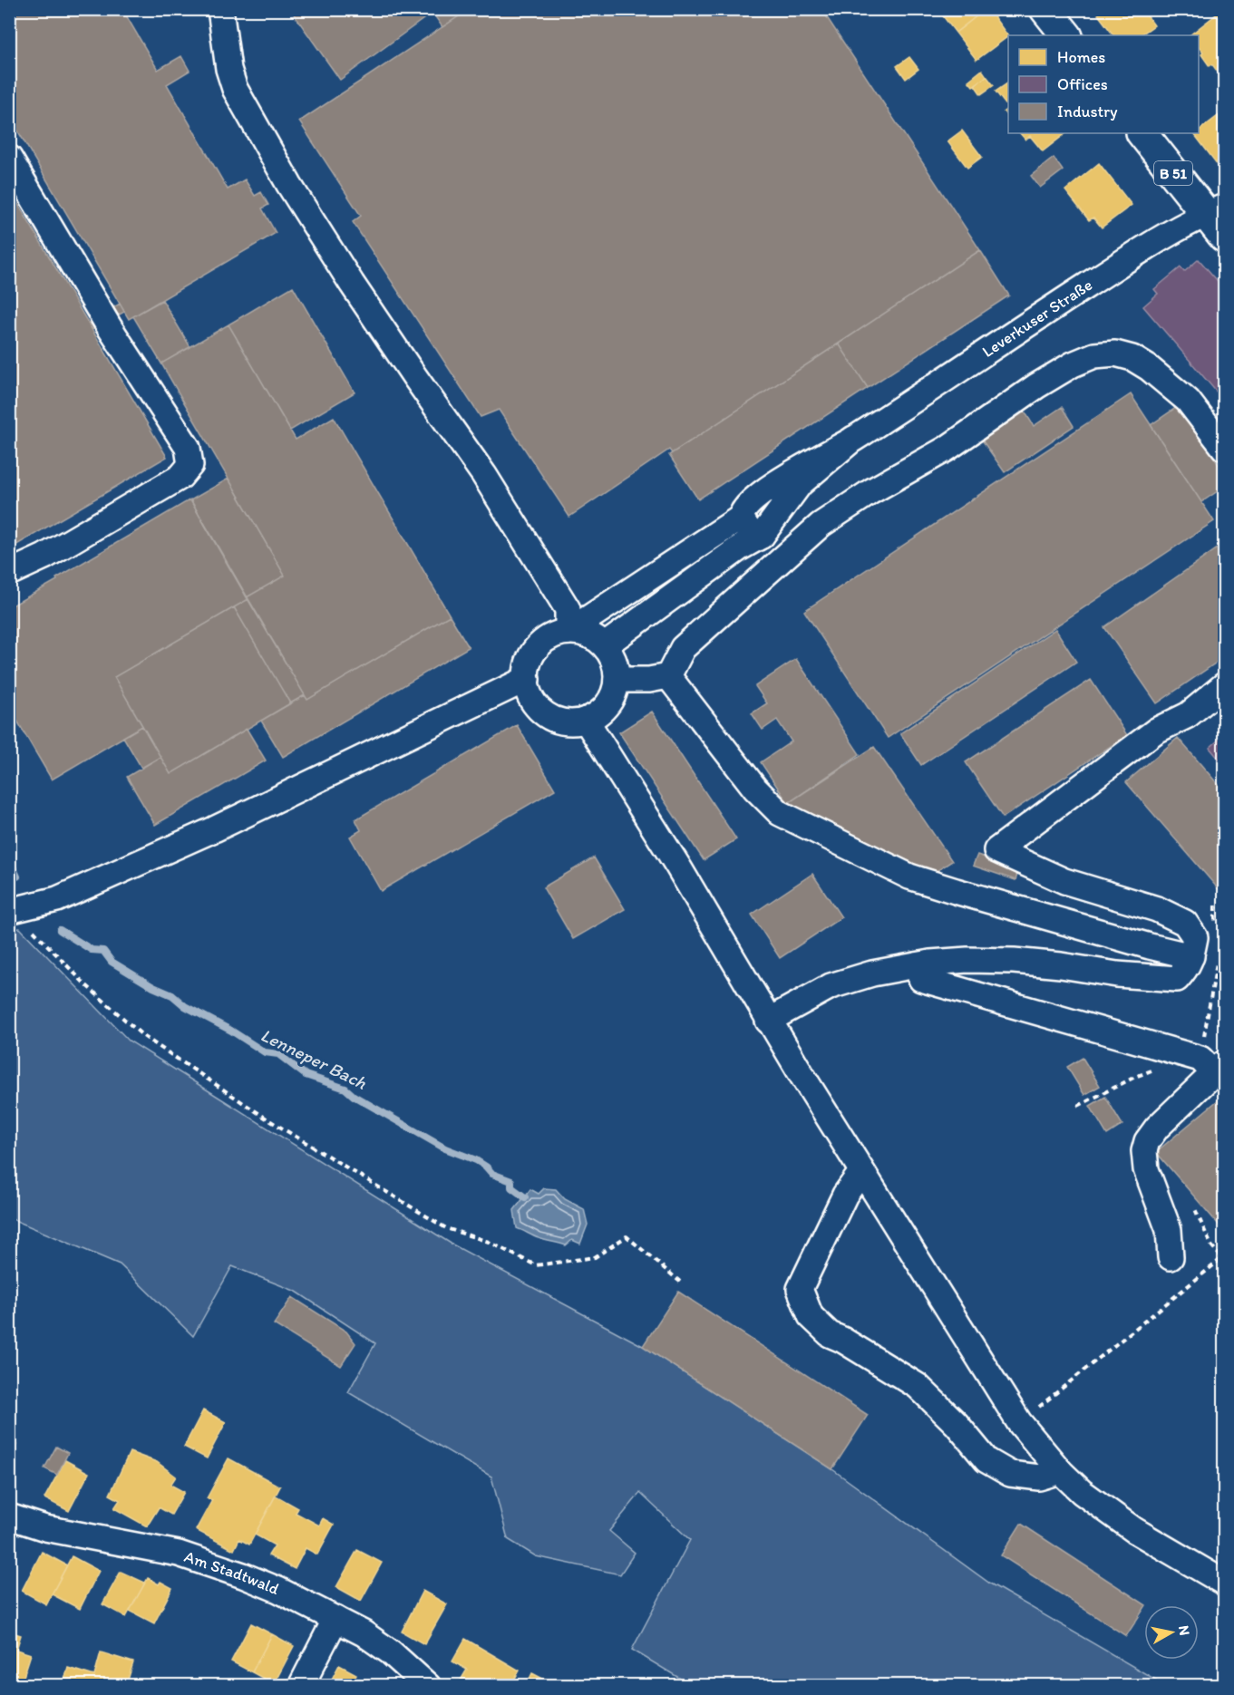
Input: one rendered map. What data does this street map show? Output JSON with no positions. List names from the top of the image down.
{
  "streets": {
    "main road": ["B 51"],
    "street": ["Leverkuser Straße", "Am Stadtwald"]
  },
  "crossings": [
    ["B 51", "Leverkuser Straße"]
  ],
  "water": ["Lenneper Bach"],
  "legend": ["Homes", "Offices", "Industry"],
  "north": "right"
}
